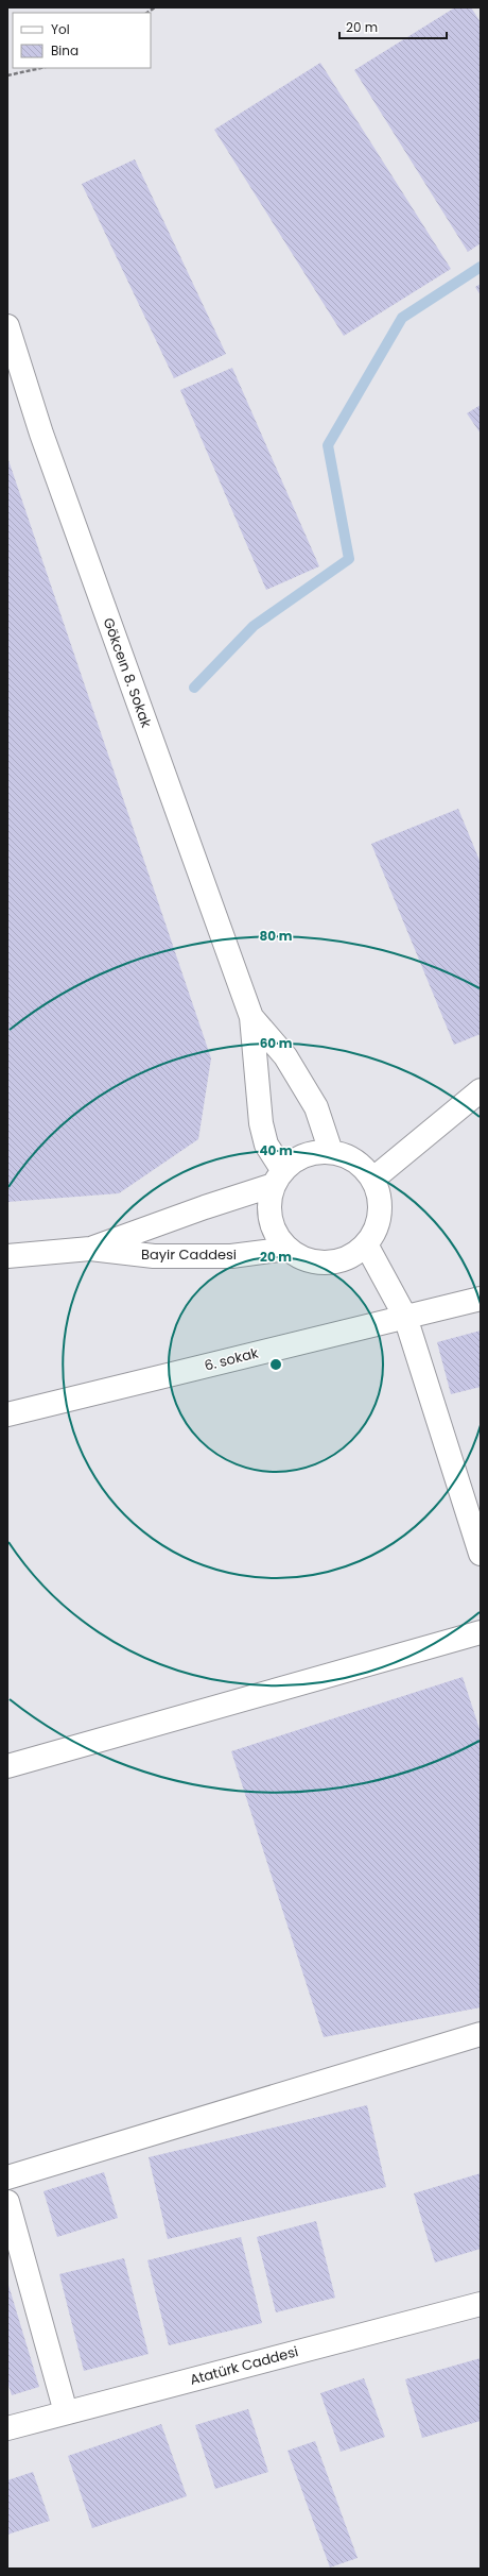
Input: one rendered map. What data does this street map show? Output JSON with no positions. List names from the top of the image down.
{
  "streets": {
    "street": [
      "Gökceın 8. Sokak",
      "Bayir Caddesi",
      "6. sokak",
      "Atatürk Caddesi"
    ]
  },
  "crossings": [
    ["Gökceın 8. Sokak", "Bayir Caddesi"]
  ],
  "legend": ["Yol", "Bina"],
  "scale_bar": "20 m",
  "rings": [
    "80 m",
    "60 m",
    "40 m",
    "20 m"
  ]
}
